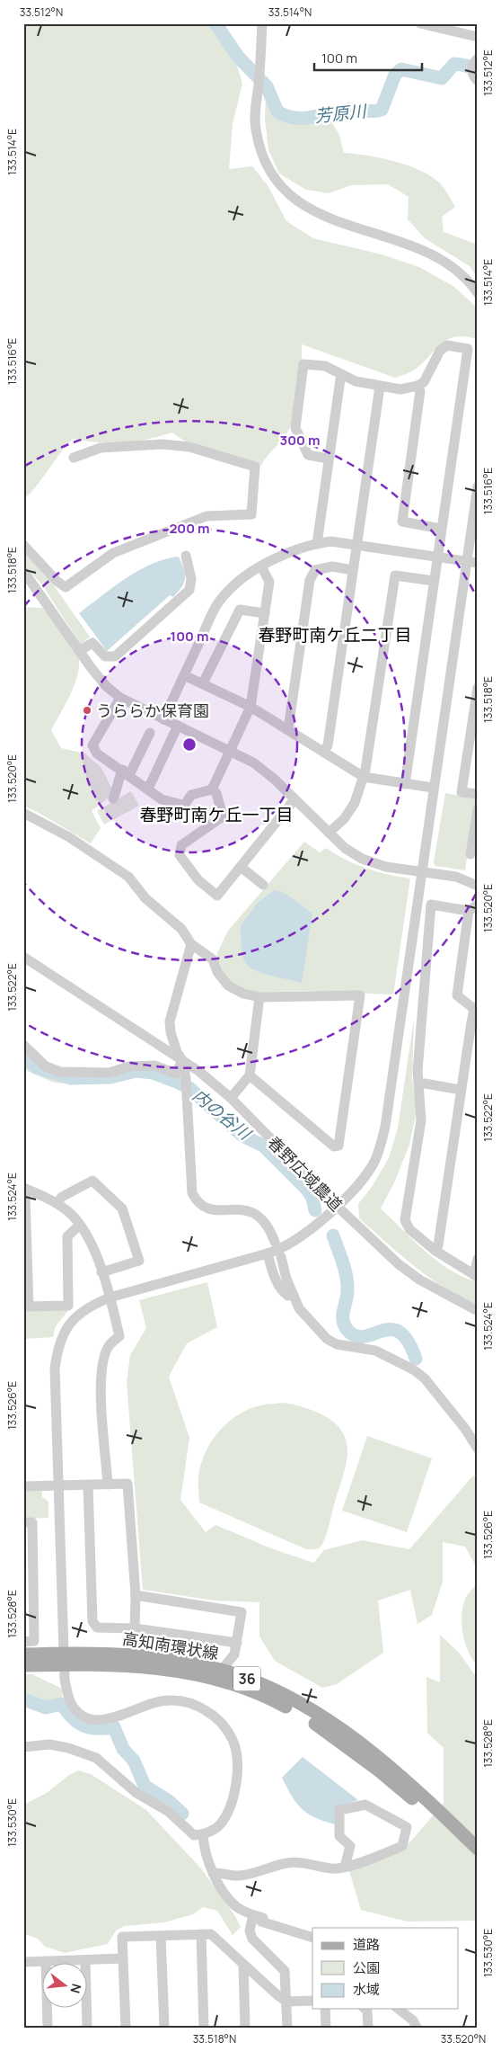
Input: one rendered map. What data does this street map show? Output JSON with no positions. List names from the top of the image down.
{
  "streets": {
    "main road": ["高知南環状線", "36"],
    "street": ["春野広域農道"]
  },
  "crossings": [
    ["高知南環状線", "36"]
  ],
  "districts": ["春野町南ケ丘二丁目", "春野町南ケ丘一丁目"],
  "water": ["芳原川", "内の谷川"],
  "places": ["うららか保育園"],
  "legend": ["道路", "公園", "水域"],
  "scale_bar": "100 m",
  "north": "right",
  "coordinates": [
    "33.512°N",
    "33.514°N",
    "133.512°E",
    "133.514°E",
    "133.516°E",
    "133.518°E",
    "133.520°E",
    "133.522°E",
    "133.524°E",
    "133.526°E",
    "133.528°E",
    "133.530°E",
    "33.518°N",
    "33.520°N"
  ],
  "rings": ["300 m", "200 m", "100 m"]
}
